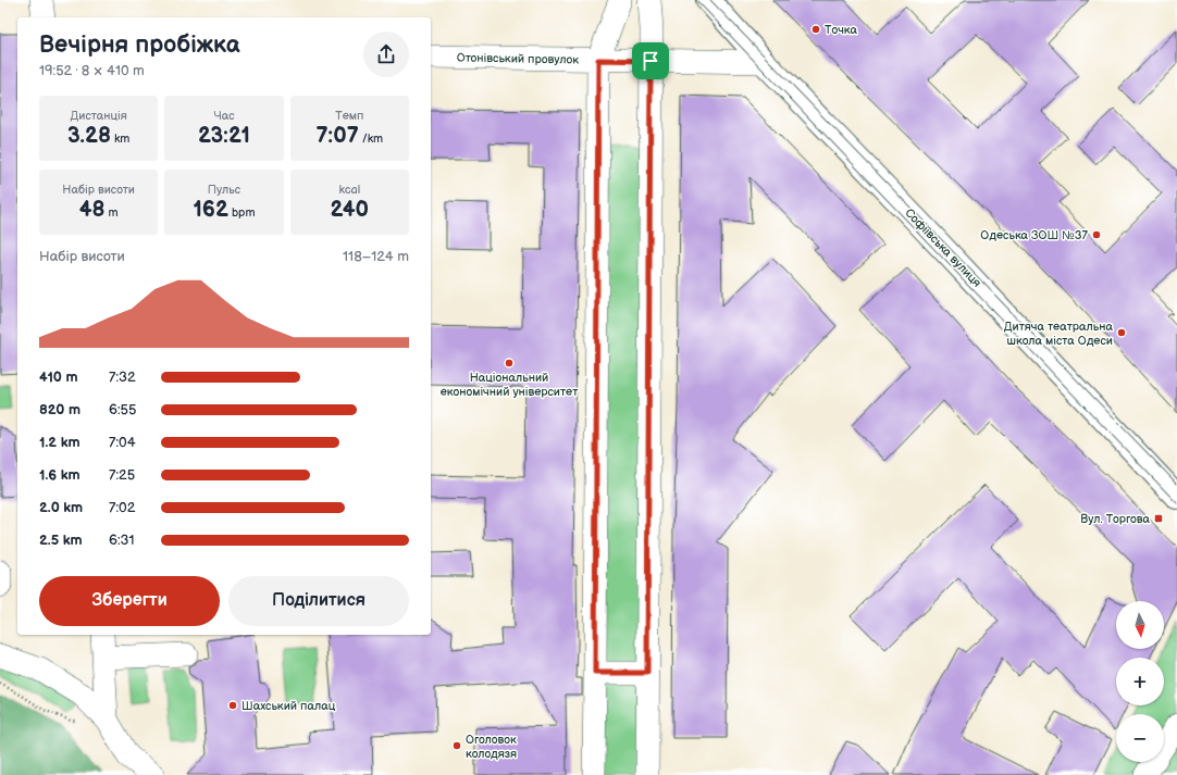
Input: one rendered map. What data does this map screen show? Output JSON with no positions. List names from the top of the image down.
{
  "streets": {
    "main road": ["Софіївська вулиця"],
    "street": ["Отонівський провулок"]
  },
  "crossings": [
    ["Отонівський провулок", "Софіївська вулиця"]
  ],
  "places": {
    "other": [
      "Точка",
      "Одеська ЗОШ №37",
      "Дитяча театральна школа міста Одеси",
      "Національний економічний університет",
      "Шахський палац",
      "Оголовок колодязя"
    ],
    "transit": ["Вул. Торгова"]
  },
  "north": "bottom",
  "page": {
    "heading": ["Вечірня пробіжка", "19:52 · 8 × 410 m"],
    "stats": [
      ["Дистанція", "3.28 km"],
      ["Час", "23:21"],
      ["Темп", "7:07 /km"],
      ["Набір висоти", "48 m"],
      ["Пульс", "162 bpm"],
      ["kcal", "240"]
    ],
    "chart": ["Набір висоти", "118–124 m"],
    "list": [
      {
        "name": "410 m",
        "note": "7:32"
      },
      {
        "name": "820 m",
        "note": "6:55"
      },
      {
        "name": "1.2 km",
        "note": "7:04"
      },
      {
        "name": "1.6 km",
        "note": "7:25"
      },
      {
        "name": "2.0 km",
        "note": "7:02"
      },
      {
        "name": "2.5 km",
        "note": "6:31"
      }
    ],
    "buttons": ["Зберегти", "Поділитися"],
    "map_buttons": ["+", "−"]
  }
}
